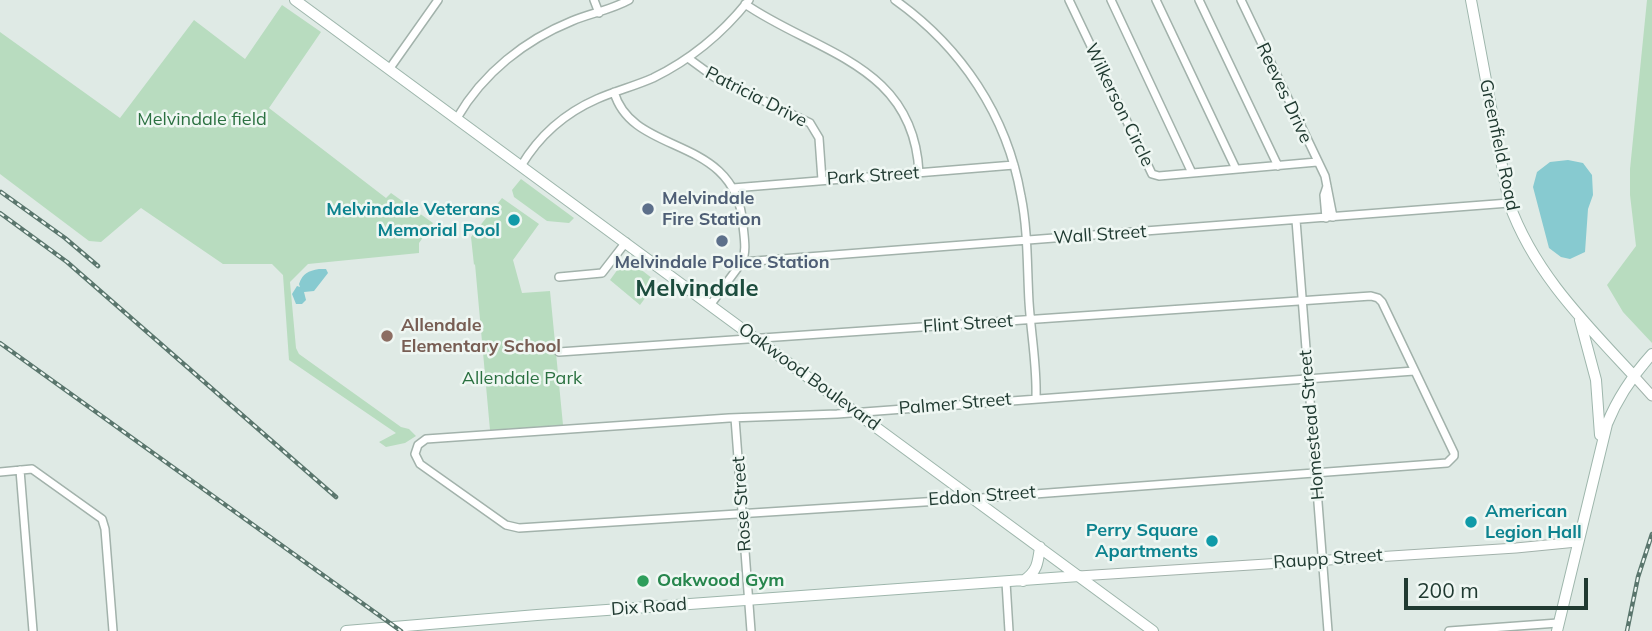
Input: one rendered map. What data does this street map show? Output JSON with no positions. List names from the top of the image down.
{
  "streets": {
    "main road": ["Greenfield Road", "Oakwood Boulevard", "Dix Road"],
    "street": [
      "Reeves Drive",
      "Patricia Drive",
      "Wilkerson Circle",
      "Park Street",
      "Wall Street",
      "Flint Street",
      "Palmer Street",
      "Homestead Street",
      "Eddon Street",
      "Rose Street",
      "Raupp Street"
    ]
  },
  "crossings": [
    ["Reeves Drive", "Wilkerson Circle"],
    ["Reeves Drive", "Wall Street"],
    ["Patricia Drive", "Park Street"],
    ["Greenfield Road", "Wall Street"],
    ["Wall Street", "Homestead Street"],
    ["Flint Street", "Oakwood Boulevard"],
    ["Flint Street", "Palmer Street"],
    ["Flint Street", "Homestead Street"],
    ["Flint Street", "Eddon Street"],
    ["Oakwood Boulevard", "Palmer Street"],
    ["Oakwood Boulevard", "Eddon Street"],
    ["Oakwood Boulevard", "Raupp Street"],
    ["Oakwood Boulevard", "Dix Road"],
    ["Palmer Street", "Homestead Street"],
    ["Palmer Street", "Eddon Street"],
    ["Palmer Street", "Rose Street"],
    ["Homestead Street", "Eddon Street"],
    ["Homestead Street", "Raupp Street"],
    ["Eddon Street", "Rose Street"],
    ["Rose Street", "Dix Road"],
    ["Raupp Street", "Dix Road"]
  ],
  "districts": ["Melvindale"],
  "parks": ["Melvindale field", "Allendale Park"],
  "places": [
    "Melvindale Fire Station",
    "Melvindale Veterans Memorial Pool",
    "Melvindale Police Station",
    "Allendale Elementary School",
    "American Legion Hall",
    "Perry Square Apartments",
    "Oakwood Gym"
  ],
  "scale_bar": "200 m"
}
